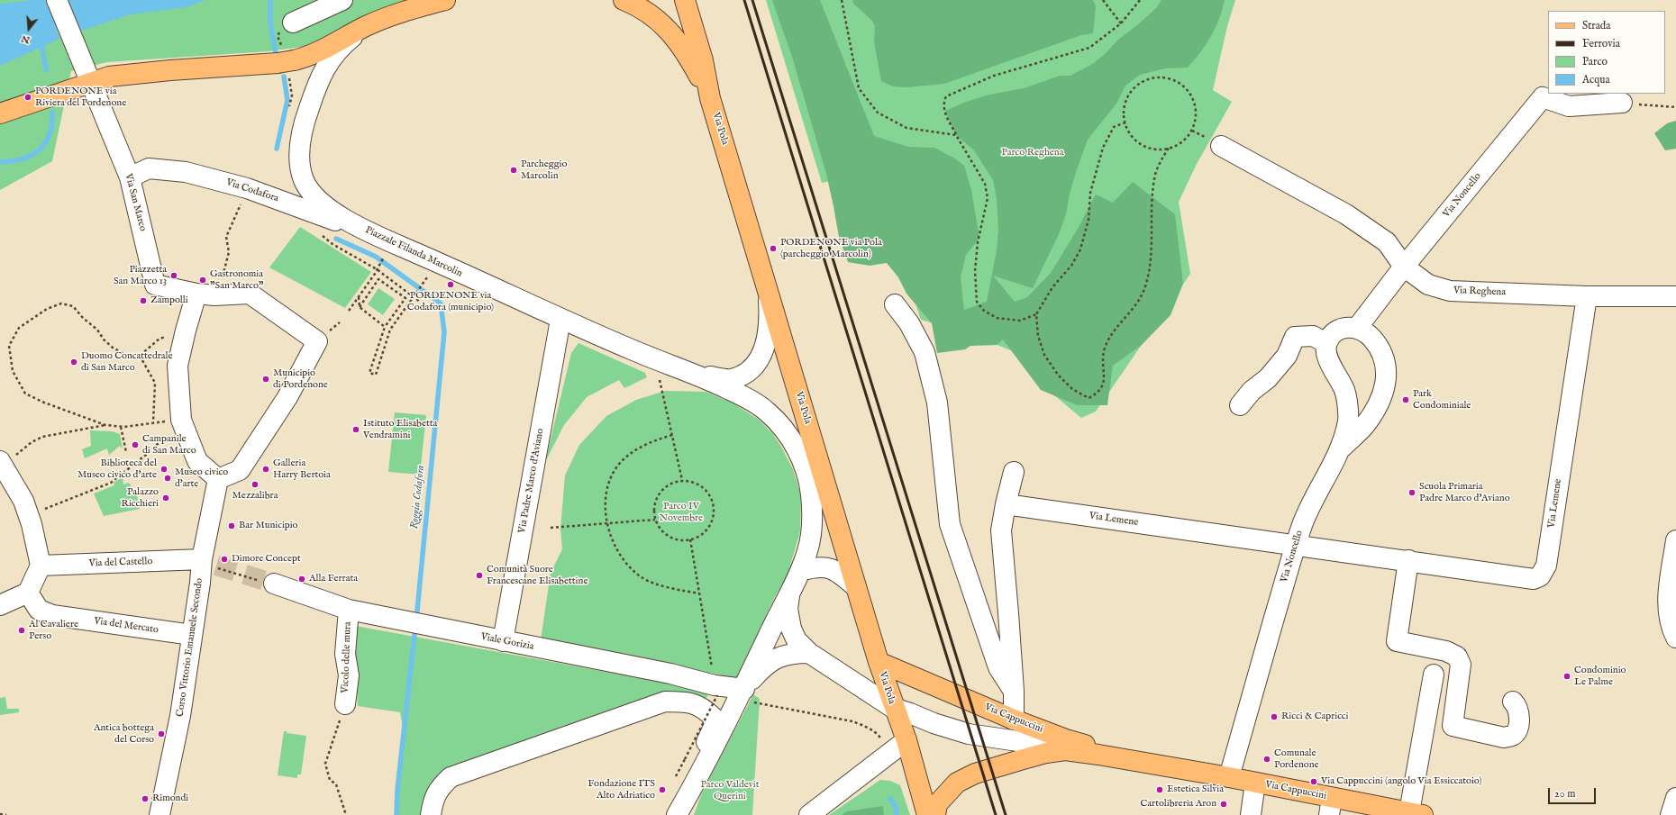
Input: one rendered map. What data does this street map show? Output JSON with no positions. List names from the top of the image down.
{
  "streets": {
    "main road": ["Via Pola", "Via Cappuccini"],
    "street": [
      "Via Codafora",
      "Via Noncello",
      "Via San Marco",
      "Piazzale Filanda Marcolin",
      "Via Reghena",
      "Via Padre Marco d'Aviano",
      "Via Lemene",
      "Via del Castello",
      "Via del Mercato",
      "Viale Gorizia",
      "Corso Vittorio Emanuele Secondo",
      "Vicolo delle mura"
    ]
  },
  "crossings": [
    ["Via Pola", "Piazzale Filanda Marcolin"],
    ["Via Pola", "Via Cappuccini"],
    ["Via Codafora", "Via San Marco"],
    ["Via Codafora", "Piazzale Filanda Marcolin"],
    ["Via Noncello", "Via Reghena"],
    ["Via Noncello", "Via Lemene"],
    ["Via Noncello", "Via Cappuccini"],
    ["Piazzale Filanda Marcolin", "Via Padre Marco d'Aviano"],
    ["Piazzale Filanda Marcolin", "Viale Gorizia"],
    ["Piazzale Filanda Marcolin", "Via Cappuccini"],
    ["Via Reghena", "Via Lemene"],
    ["Via Padre Marco d'Aviano", "Viale Gorizia"],
    ["Via del Castello", "Corso Vittorio Emanuele Secondo"],
    ["Via del Mercato", "Corso Vittorio Emanuele Secondo"],
    ["Viale Gorizia", "Vicolo delle mura"]
  ],
  "water": ["Roggia Codafora"],
  "parks": ["Parco Reghena", "Parco IV Novembre", "Parco Valdevit Querini"],
  "places": [
    "PORDENONE via Riviera del Pordenone",
    "Parcheggio Marcolin",
    "PORDENONE via Pola (parcheggio Marcolin)",
    "Piazzetta San Marco 13",
    "Gastronomia \"San Marco\"",
    "PORDENONE via Codafora (municipio)",
    "Zampolli",
    "Duomo Concattedrale di San Marco",
    "Municipio di Pordenone",
    "Park Condominiale",
    "Istituto Elisabetta Vendramini",
    "Campanile di San Marco",
    "Biblioteca del Museo civico d'arte",
    "Galleria Harry Bertoia",
    "Museo civico d'arte",
    "Mezzalibra",
    "Scuola Primaria Padre Marco d'Aviano",
    "Palazzo Ricchieri",
    "Bar Municipio",
    "Dimore Concept",
    "Comunità Suore Francescane Elisabettine",
    "Alla Ferrata",
    "Al Cavaliere Perso",
    "Condominio Le Palme",
    "Ricci & Capricci",
    "Antica bottega del Corso",
    "Comunale Pordenone",
    "Via Cappuccini (angolo Via Essiccatoio)",
    "Fondazione ITS Alto Adriatico",
    "Estetica Silvia",
    "Rimondi",
    "Cartolibreria Aron"
  ],
  "legend": [
    "Strada",
    "Ferrovia",
    "Parco",
    "Acqua"
  ],
  "scale_bar": "20 m",
  "north": "bottom"
}
